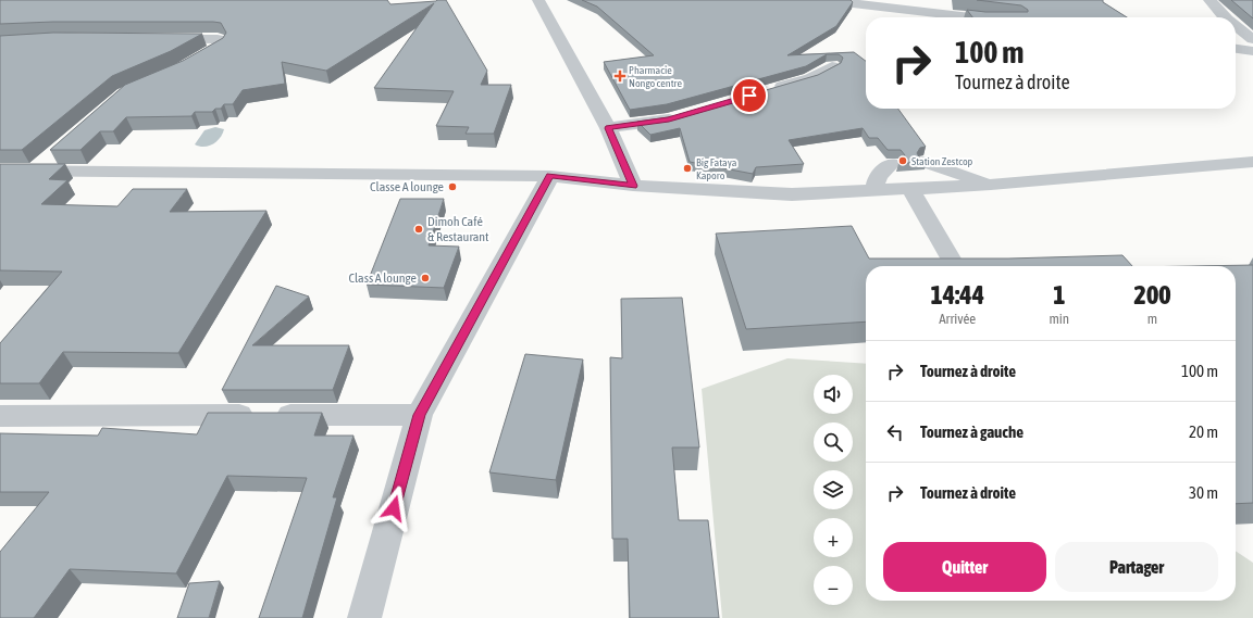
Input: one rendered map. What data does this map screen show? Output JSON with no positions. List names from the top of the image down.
{
  "places": {
    "health": ["Pharmacie Nongo centre"],
    "other": [
      "Station Zestcop",
      "Big Fataya Kaporo",
      "Classe A lounge",
      "Dimoh Café & Restaurant",
      "Class A lounge"
    ]
  },
  "page": {
    "turn": ["100 m", "Tournez à droite"],
    "eta": [
      "14:44",
      "Arrivée",
      "1",
      "min",
      "200",
      "m"
    ],
    "list": [
      {
        "name": "Tournez à droite",
        "value": "100 m"
      },
      {
        "name": "Tournez à gauche",
        "value": "20 m"
      },
      {
        "name": "Tournez à droite",
        "value": "30 m"
      }
    ],
    "map_buttons": ["+", "−"],
    "buttons": ["Quitter", "Partager"]
  }
}
